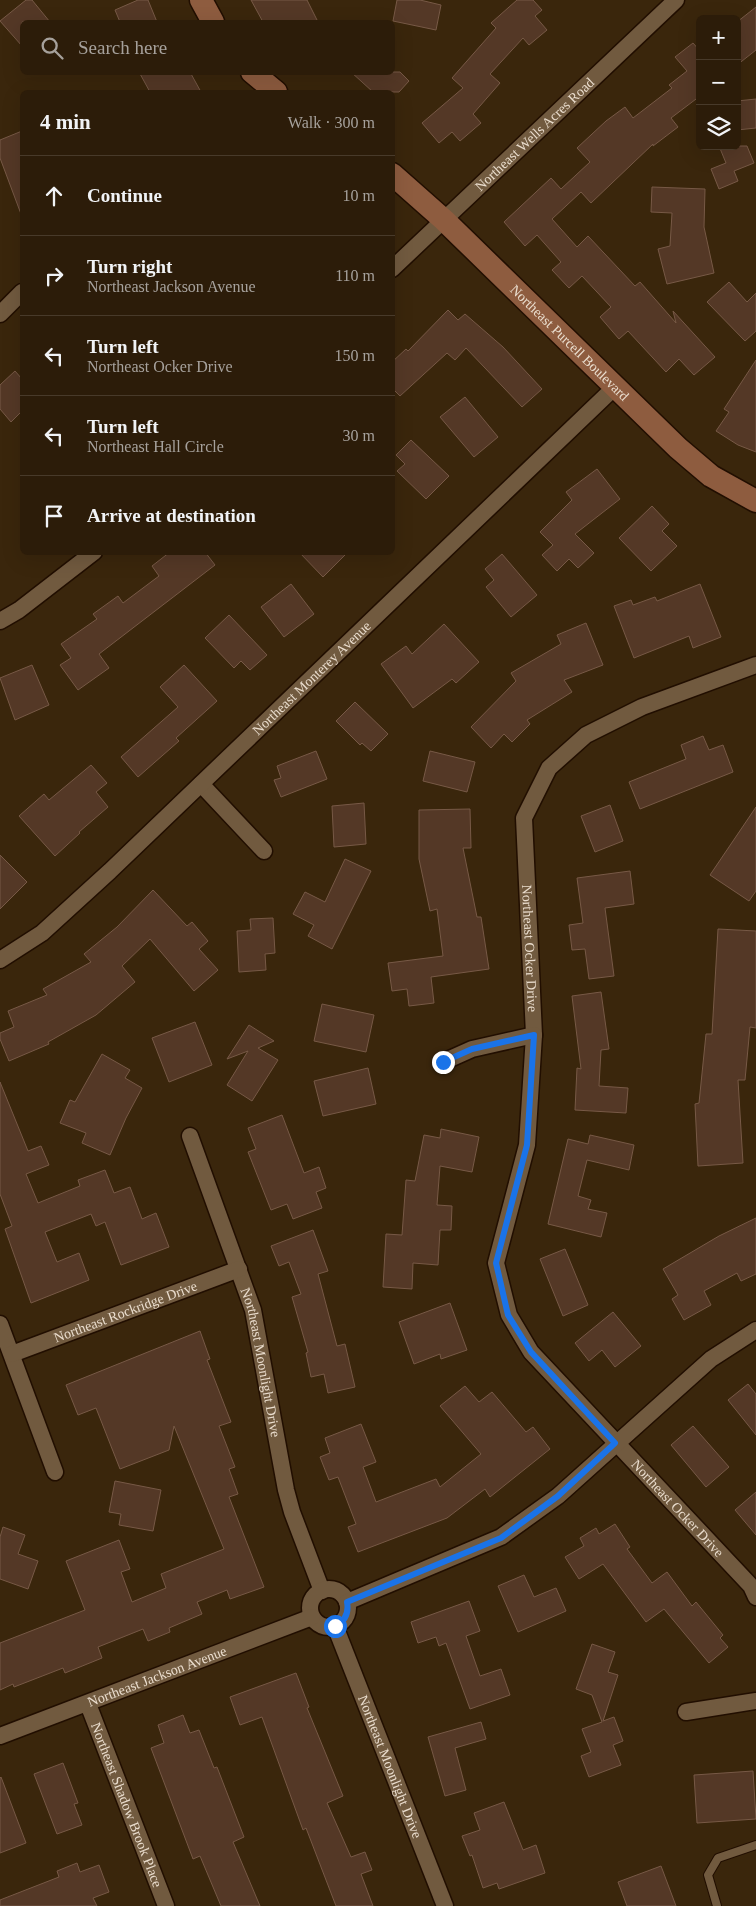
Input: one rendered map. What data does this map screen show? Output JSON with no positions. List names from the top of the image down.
{
  "streets": {
    "street": [
      "Northeast Wells Acres Road",
      "Northeast Purcell Boulevard",
      "Northeast Monterey Avenue",
      "Northeast Ocker Drive",
      "Northeast Rockridge Drive",
      "Northeast Moonlight Drive",
      "Northeast Jackson Avenue",
      "Northeast Shadow Brook Place"
    ]
  },
  "crossings": [
    ["Northeast Wells Acres Road", "Northeast Purcell Boulevard"],
    ["Northeast Purcell Boulevard", "Northeast Monterey Avenue"],
    ["Northeast Rockridge Drive", "Northeast Moonlight Drive"],
    ["Northeast Moonlight Drive", "Northeast Jackson Avenue"],
    ["Northeast Jackson Avenue", "Northeast Shadow Brook Place"]
  ],
  "page": {
    "map_buttons": ["+", "−"],
    "search": "Search here",
    "heading": ["4 min", "Walk · 300 m"],
    "list": [
      ["Continue", "10 m"],
      ["Turn right", "Northeast Jackson Avenue", "110 m"],
      ["Turn left", "Northeast Ocker Drive", "150 m"],
      ["Turn left", "Northeast Hall Circle", "30 m"],
      "Arrive at destination"
    ]
  }
}
